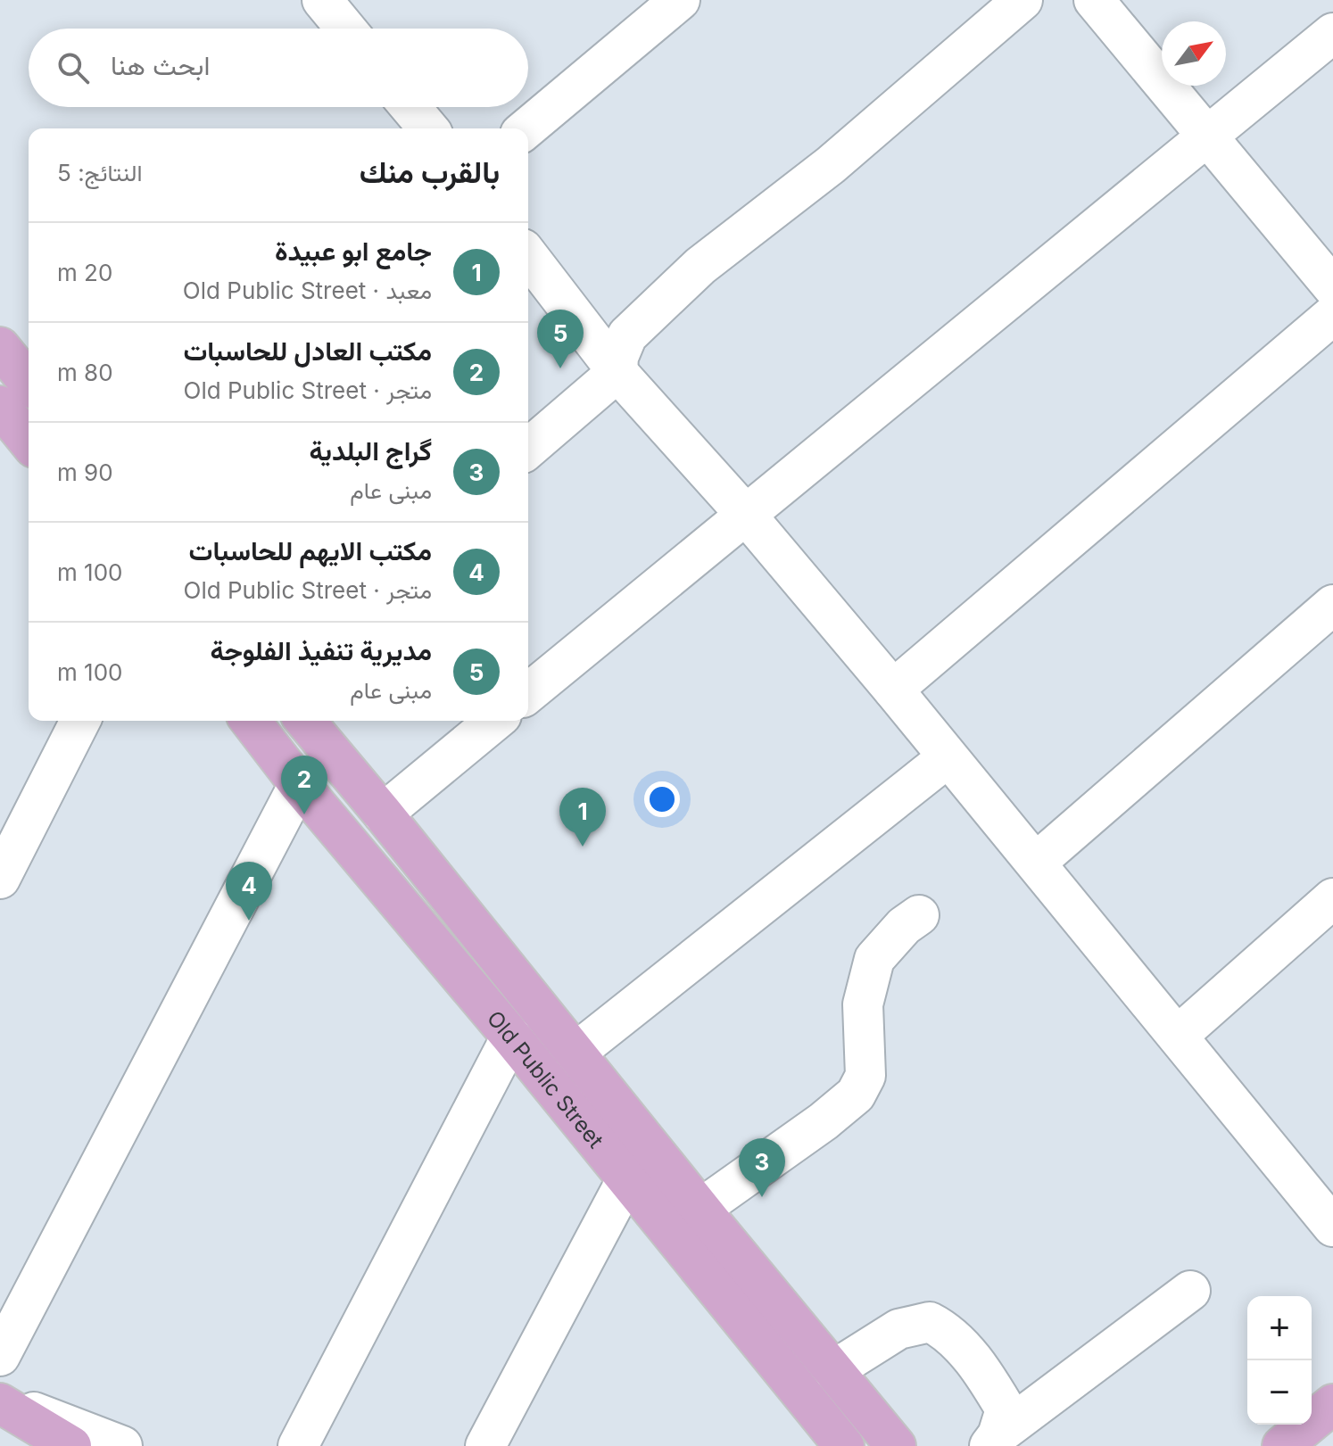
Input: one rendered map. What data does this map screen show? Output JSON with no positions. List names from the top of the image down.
{
  "streets": {
    "main road": ["Old Public Street"]
  },
  "north": "top right",
  "page": {
    "search": "ابحث هنا",
    "heading": ["بالقرب منك", "النتائج: 5"],
    "list": [
      {
        "mark": "1",
        "name": "جامع ابو عبيدة",
        "note": "معبد · Old Public Street",
        "value": "20 m"
      },
      {
        "mark": "2",
        "name": "مكتب العادل للحاسبات",
        "note": "متجر · Old Public Street",
        "value": "80 m"
      },
      {
        "mark": "3",
        "name": "گراج البلدية",
        "note": "مبنى عام",
        "value": "90 m"
      },
      {
        "mark": "4",
        "name": "مكتب الايهم للحاسبات",
        "note": "متجر · Old Public Street",
        "value": "100 m"
      },
      {
        "mark": "5",
        "name": "مديرية تنفيذ الفلوجة",
        "note": "مبنى عام",
        "value": "100 m"
      }
    ],
    "pins": [
      "5",
      "2",
      "1",
      "4",
      "3"
    ],
    "map_buttons": ["+", "−"]
  }
}
